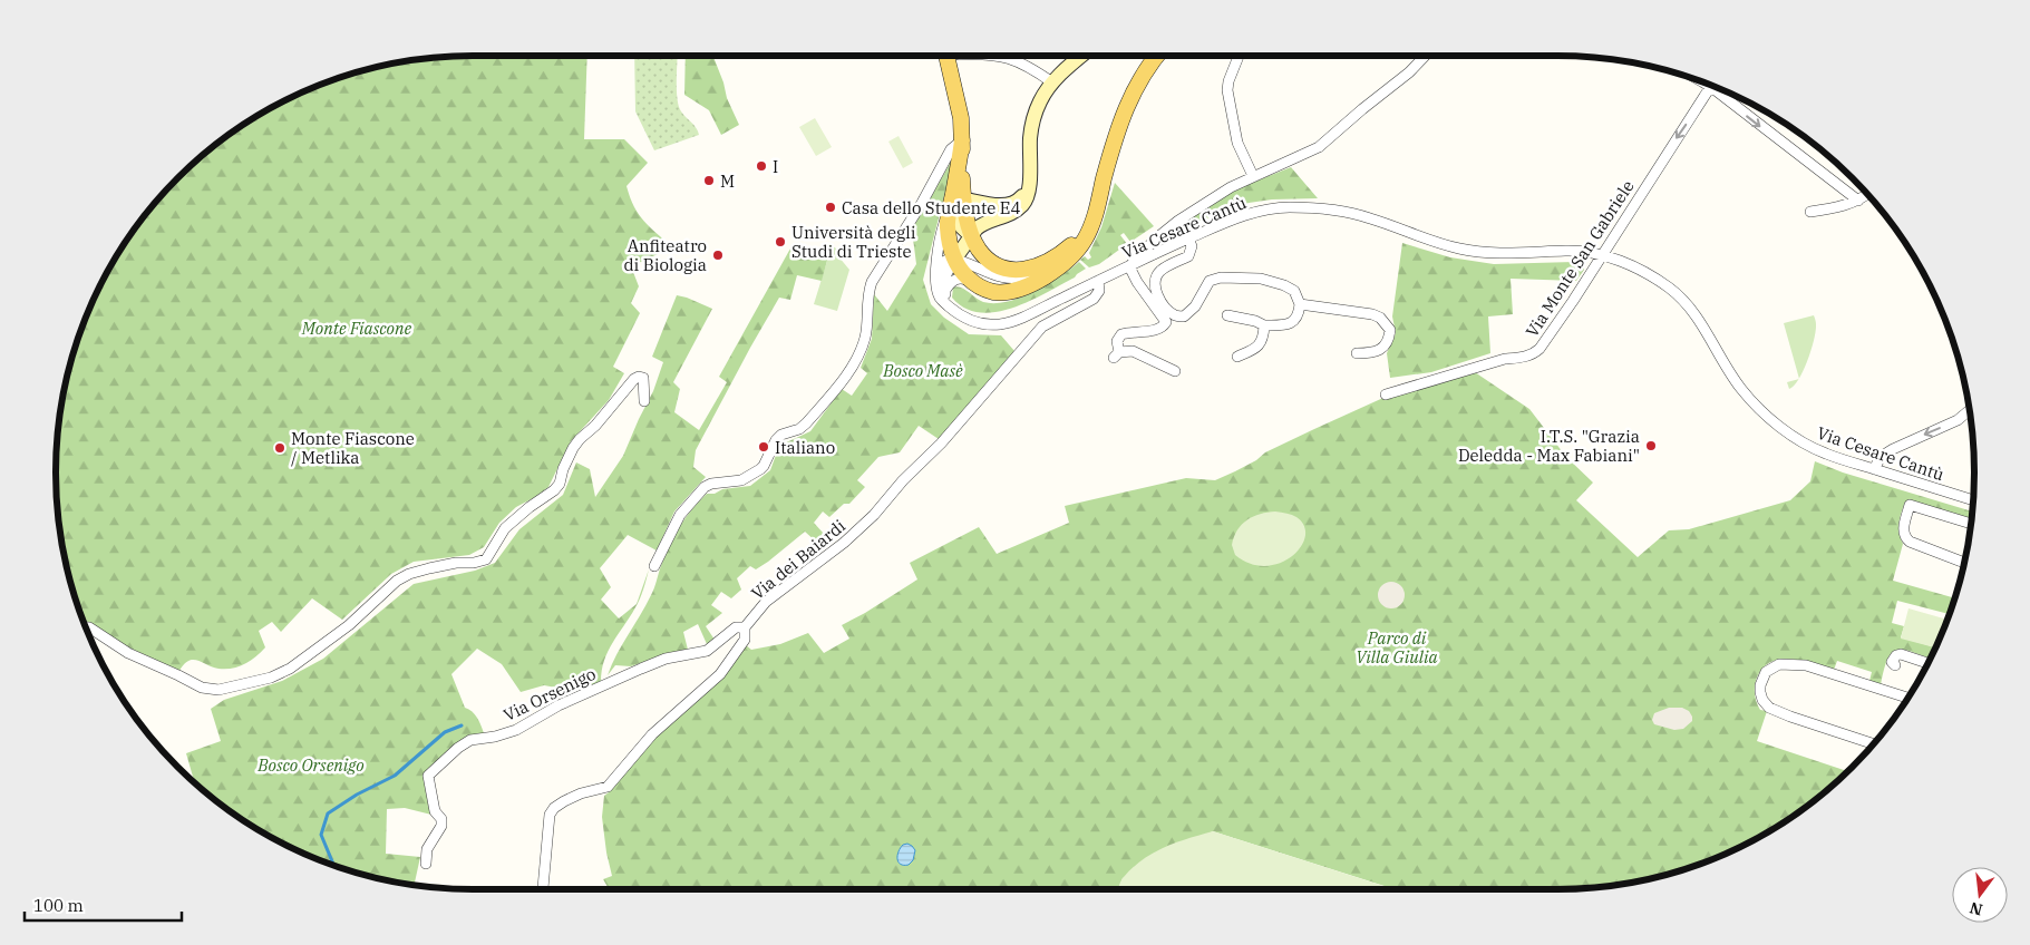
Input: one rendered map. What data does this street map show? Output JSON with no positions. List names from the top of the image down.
{
  "streets": {
    "street": [
      "Via Cesare Cantù",
      "Via Monte San Gabriele",
      "Via dei Baiardi",
      "Via Orsenigo"
    ]
  },
  "crossings": [
    ["Via Cesare Cantù", "Via Monte San Gabriele"],
    ["Via Cesare Cantù", "Via dei Baiardi"],
    ["Via dei Baiardi", "Via Orsenigo"]
  ],
  "one_way": ["Via Monte San Gabriele"],
  "parks": [
    "Monte Fiascone",
    "Bosco Masè",
    "Parco di Villa Giulia",
    "Bosco Orsenigo"
  ],
  "places": [
    "I",
    "M",
    "Casa dello Studente E4",
    "Università degli Studi di Trieste",
    "Anfiteatro di Biologia",
    "I.T.S. \"Grazia Deledda - Max Fabiani\"",
    "Italiano",
    "Monte Fiascone / Metlika"
  ],
  "scale_bar": "100 m",
  "north": "bottom"
}
